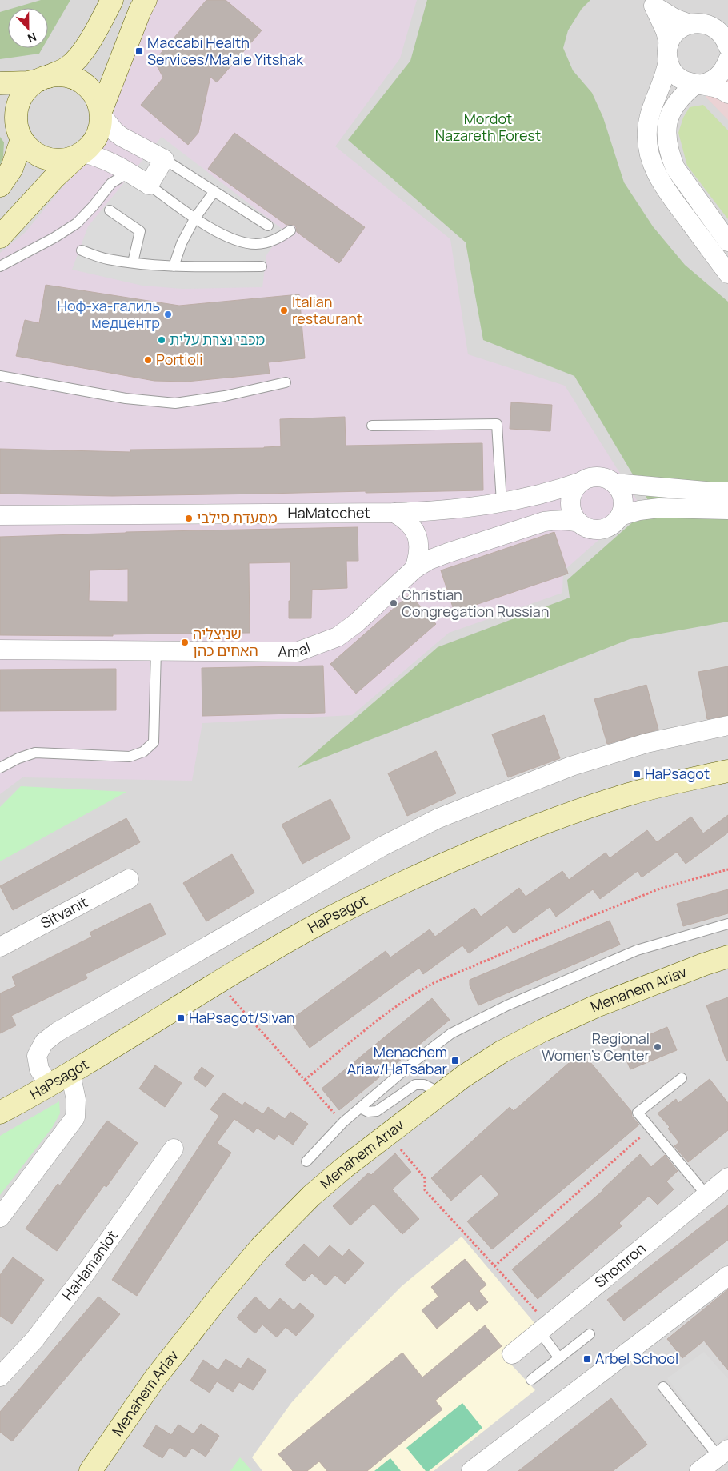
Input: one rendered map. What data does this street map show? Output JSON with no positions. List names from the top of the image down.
{
  "streets": {
    "street": [
      "HaMatechet",
      "Amal",
      "Sitvanit",
      "HaPsagot",
      "Menahem Ariav",
      "HaHamaniot",
      "Shomron"
    ]
  },
  "crossings": [
    ["HaMatechet", "Amal"]
  ],
  "parks": ["Mordot Nazareth Forest"],
  "places": {
    "transit": [
      "Maccabi Health Services/Ma'ale Yitshak",
      "HaPsagot",
      "HaPsagot/Sivan",
      "Menachem Ariav/HaTsabar",
      "Arbel School"
    ],
    "other": [
      "Italian restaurant",
      "Ноф-ха-галиль медцентр",
      "מכבי נצרת עלית",
      "Portioli",
      "מסעדת סילבי",
      "Christian Congregation Russian",
      "שניצליה האחים כהן",
      "Regional Women's Center"
    ]
  },
  "north": "bottom"
}
